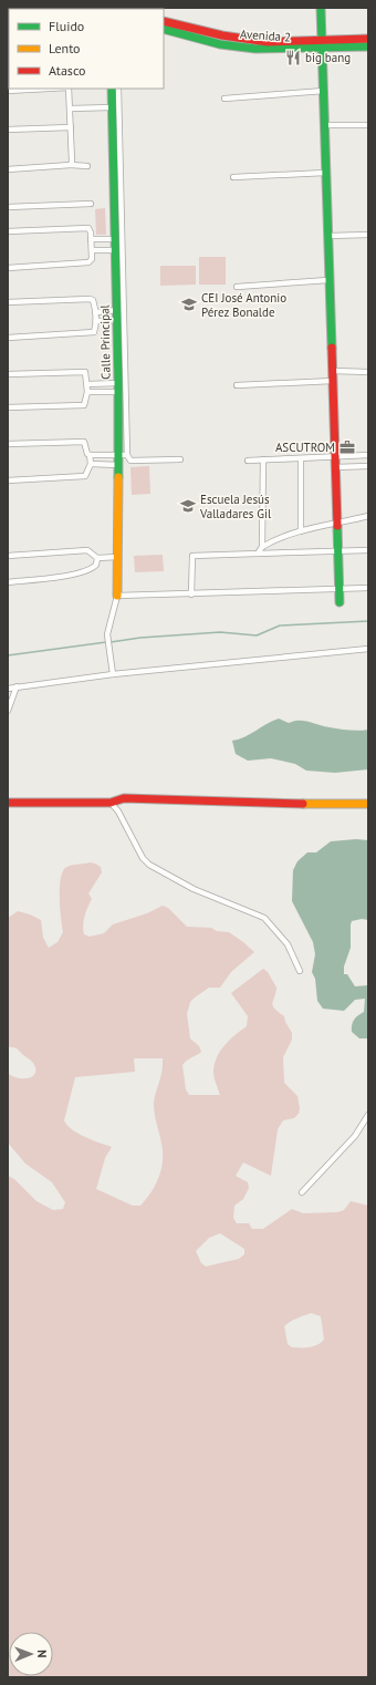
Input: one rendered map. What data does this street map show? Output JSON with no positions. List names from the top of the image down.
{
  "streets": {
    "street": ["Avenida 2", "Calle Principal"]
  },
  "places": {
    "restaurant": ["big bang"],
    "school or university": ["CEI José Antonio Pérez Bonalde", "Escuela Jesús Valladares Gil"],
    "office": ["ASCUTROM"]
  },
  "legend": ["Fluido", "Lento", "Atasco"],
  "north": "right"
}
